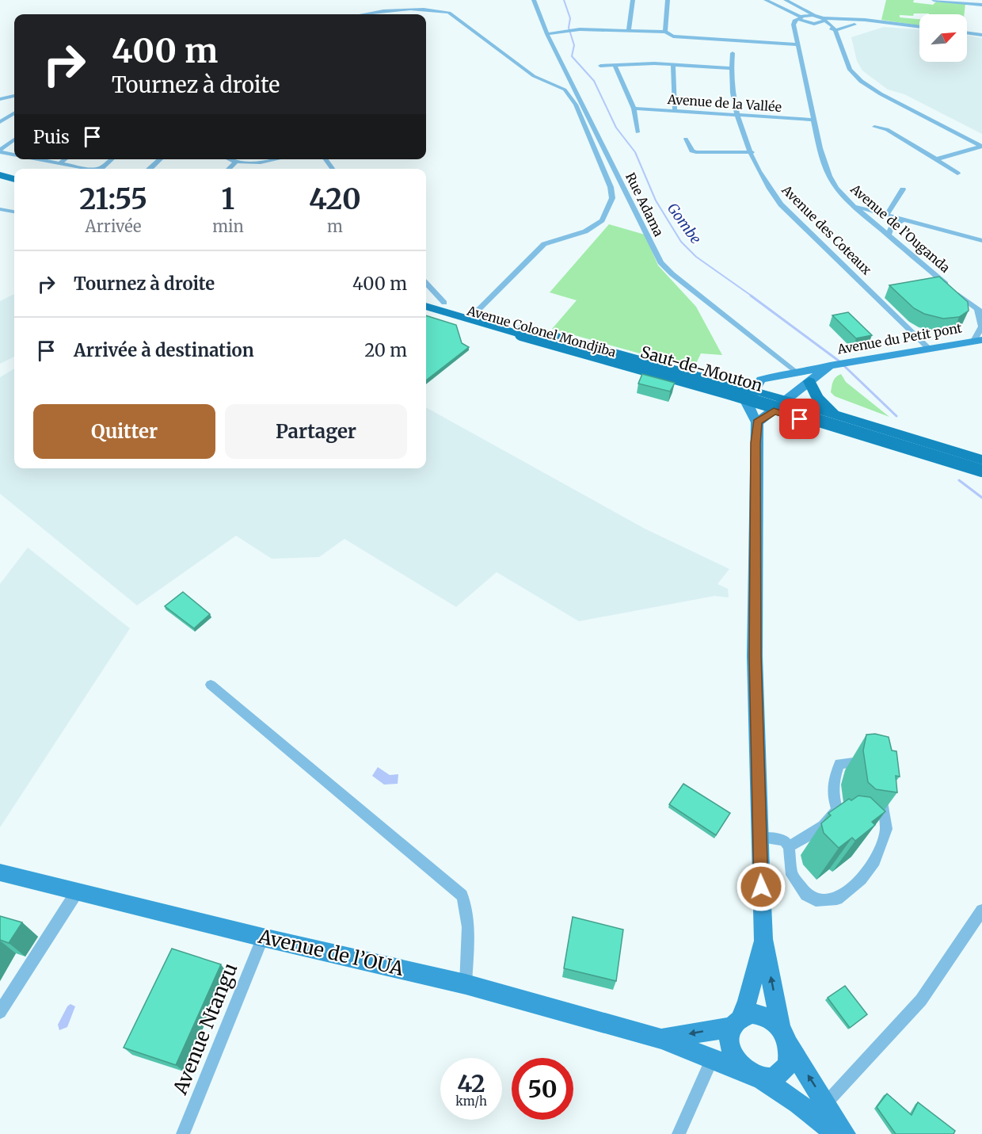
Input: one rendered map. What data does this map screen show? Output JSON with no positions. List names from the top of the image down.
{
  "streets": {
    "main road": [
      "Avenue Colonel Mondjiba",
      "Avenue du Petit pont",
      "Saut-de-Mouton",
      "Avenue de l’OUA"
    ],
    "street": [
      "Avenue de la Vallée",
      "Rue Adama",
      "Avenue de l’Ouganda",
      "Avenue des Coteaux",
      "Avenue Ntangu"
    ]
  },
  "crossings": [
    ["Avenue de la Vallée", "Avenue de l’Ouganda"],
    ["Avenue de la Vallée", "Avenue des Coteaux"],
    ["Rue Adama", "Avenue du Petit pont"],
    ["Avenue de l’Ouganda", "Avenue du Petit pont"],
    ["Avenue des Coteaux", "Avenue du Petit pont"],
    ["Avenue Colonel Mondjiba", "Saut-de-Mouton"],
    ["Avenue de l’OUA", "Avenue Ntangu"]
  ],
  "water": ["Gombe"],
  "north": "top right",
  "page": {
    "turn": ["400 m", "Tournez à droite"],
    "then": "Puis",
    "eta": [
      "21:55",
      "Arrivée",
      "1",
      "min",
      "420",
      "m"
    ],
    "list": [
      {
        "name": "Tournez à droite",
        "value": "400 m"
      },
      {
        "name": "Arrivée à destination",
        "value": "20 m"
      }
    ],
    "buttons": ["Quitter", "Partager"],
    "speed": "42 km/h",
    "limit": "50"
  }
}
